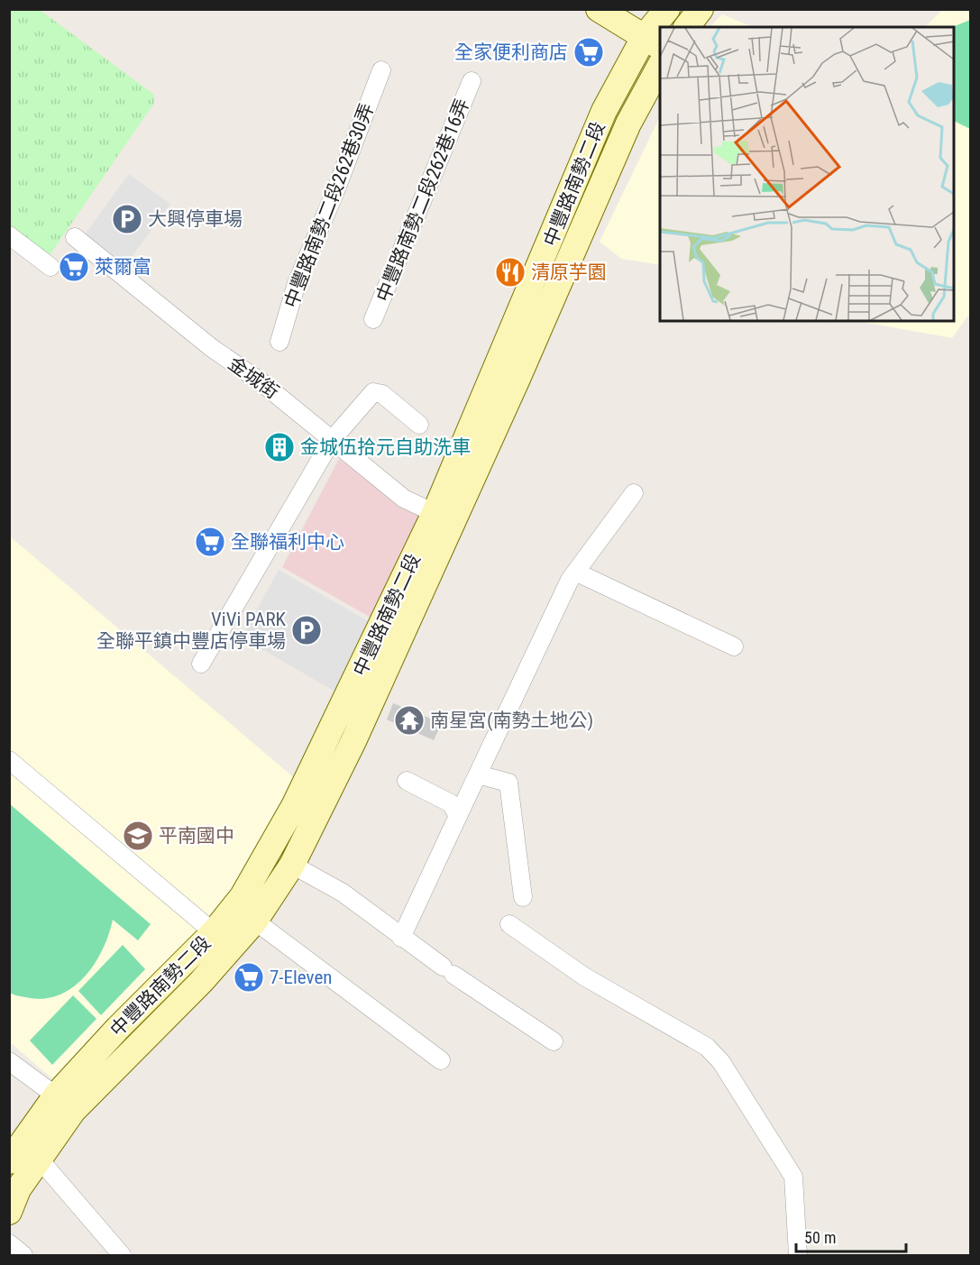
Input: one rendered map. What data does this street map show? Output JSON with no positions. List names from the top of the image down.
{
  "streets": {
    "main road": ["中豐路南勢二段"],
    "street": ["中豐路南勢二段262巷16弄", "中豐路南勢二段262巷30弄", "金城街"]
  },
  "crossings": [
    ["中豐路南勢二段", "金城街"]
  ],
  "places": {
    "supermarket": [
      "全家便利商店",
      "萊爾富",
      "全聯福利中心",
      "7-Eleven"
    ],
    "parking": ["大興停車場", "ViVi PARK 全聯平鎮中豐店停車場"],
    "restaurant": ["清原芋園"],
    "building": ["金城伍拾元自助洗車"],
    "temple": ["南星宮(南勢土地公)"],
    "school or university": ["平南國中"]
  },
  "scale_bar": "50 m"
}
